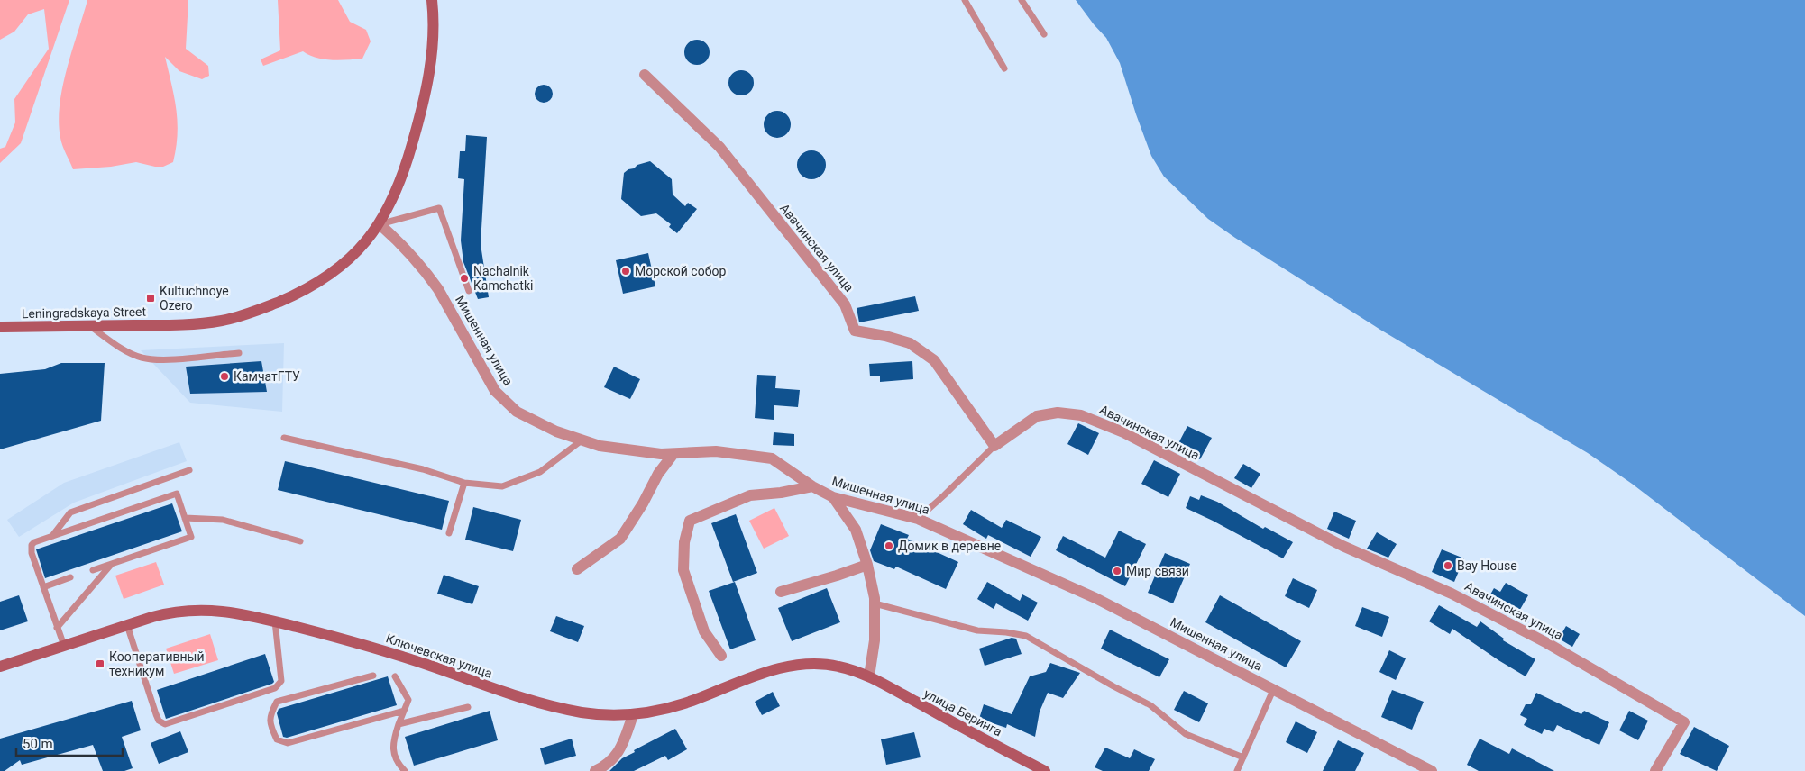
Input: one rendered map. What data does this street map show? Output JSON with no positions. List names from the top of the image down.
{
  "streets": {
    "main road": ["Leningradskaya Street", "Ключевская улица", "улица Беринга"],
    "street": ["Авачинская улица", "Мишенная улица"]
  },
  "crossings": [
    ["Leningradskaya Street", "Мишенная улица"],
    ["Ключевская улица", "улица Беринга"]
  ],
  "places": {
    "other": [
      "Морской собор",
      "Nachalnik Kamchatki",
      "КамчатГТУ",
      "Домик в деревне",
      "Bay House",
      "Мир связи"
    ],
    "transit": ["Kultuchnoye Ozero", "Кооперативный техникум"]
  },
  "scale_bar": "50 m"
}
